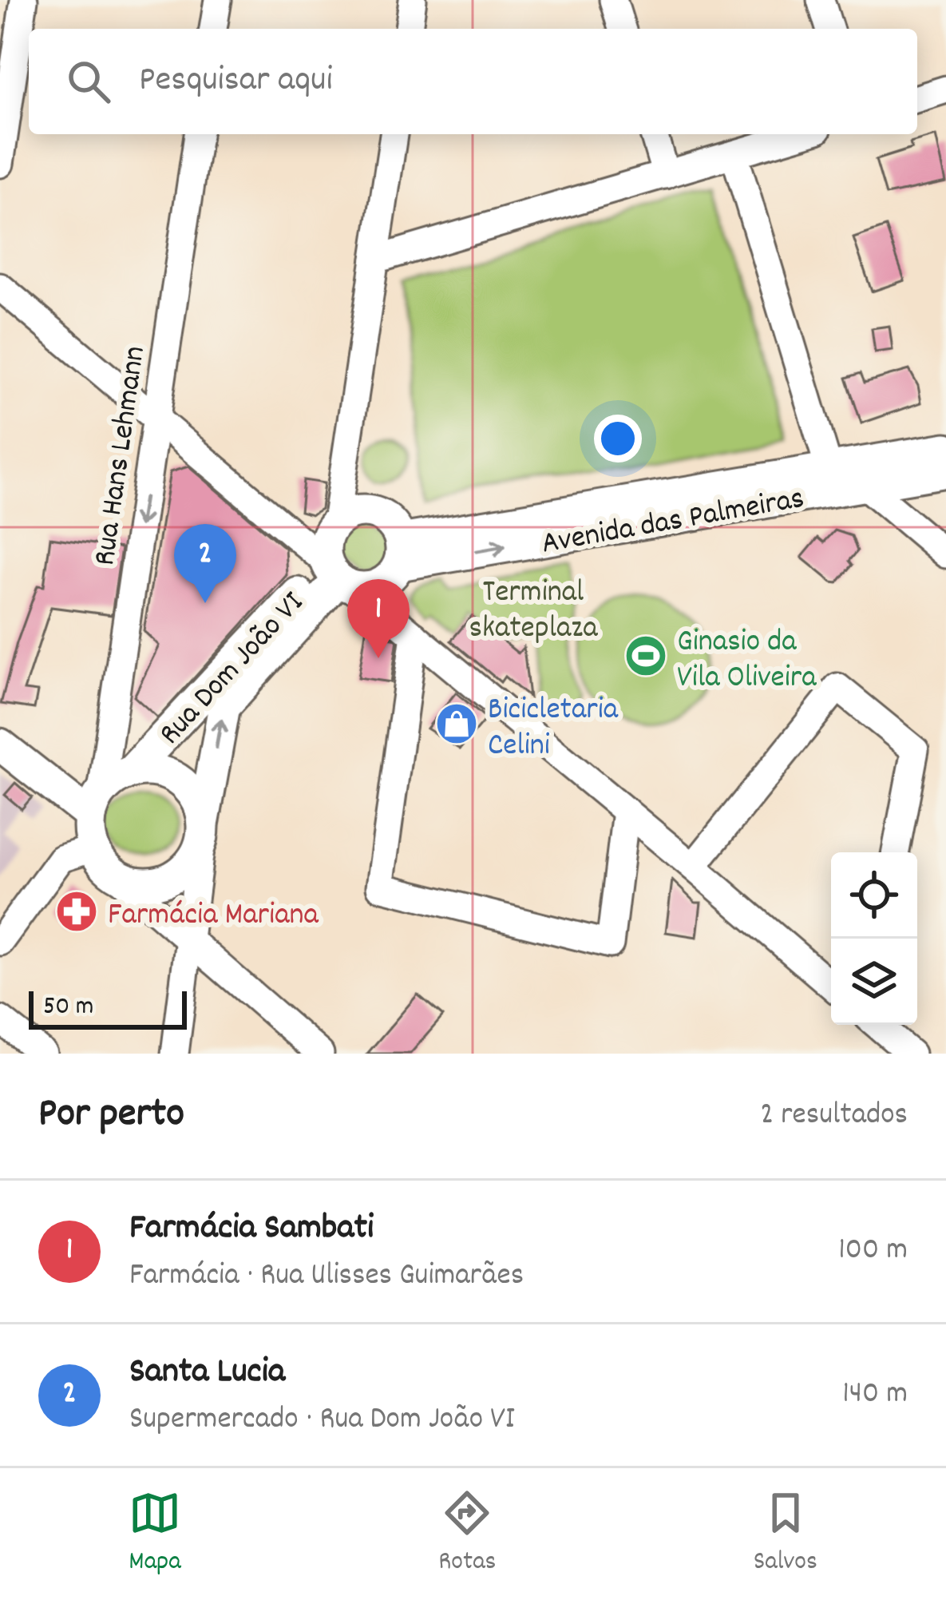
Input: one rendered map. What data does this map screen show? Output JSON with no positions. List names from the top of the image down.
{
  "streets": {
    "street": ["Rua Hans Lehmann", "Avenida das Palmeiras", "Rua Dom João VI"]
  },
  "crossings": [
    ["Rua Hans Lehmann", "Rua Dom João VI"],
    ["Avenida das Palmeiras", "Rua Dom João VI"]
  ],
  "one_way": ["Rua Hans Lehmann"],
  "parks": ["Terminal skateplaza"],
  "places": {
    "sports": ["Ginasio da Vila Oliveira"],
    "shop": ["Bicicletaria Celini"],
    "pharmacy": ["Farmácia Mariana"]
  },
  "scale_bar": "50 m",
  "page": {
    "search": "Pesquisar aqui",
    "pins": ["2", "1"],
    "scale": "50 m",
    "heading": ["Por perto", "2 resultados"],
    "list": [
      {
        "mark": "1",
        "name": "Farmácia Sambati",
        "note": "Farmácia · Rua Ulisses Guimarães",
        "value": "100 m"
      },
      {
        "mark": "2",
        "name": "Santa Lucia",
        "note": "Supermercado · Rua Dom João VI",
        "value": "140 m"
      }
    ],
    "nav": ["Mapa", "Rotas", "Salvos"]
  }
}
